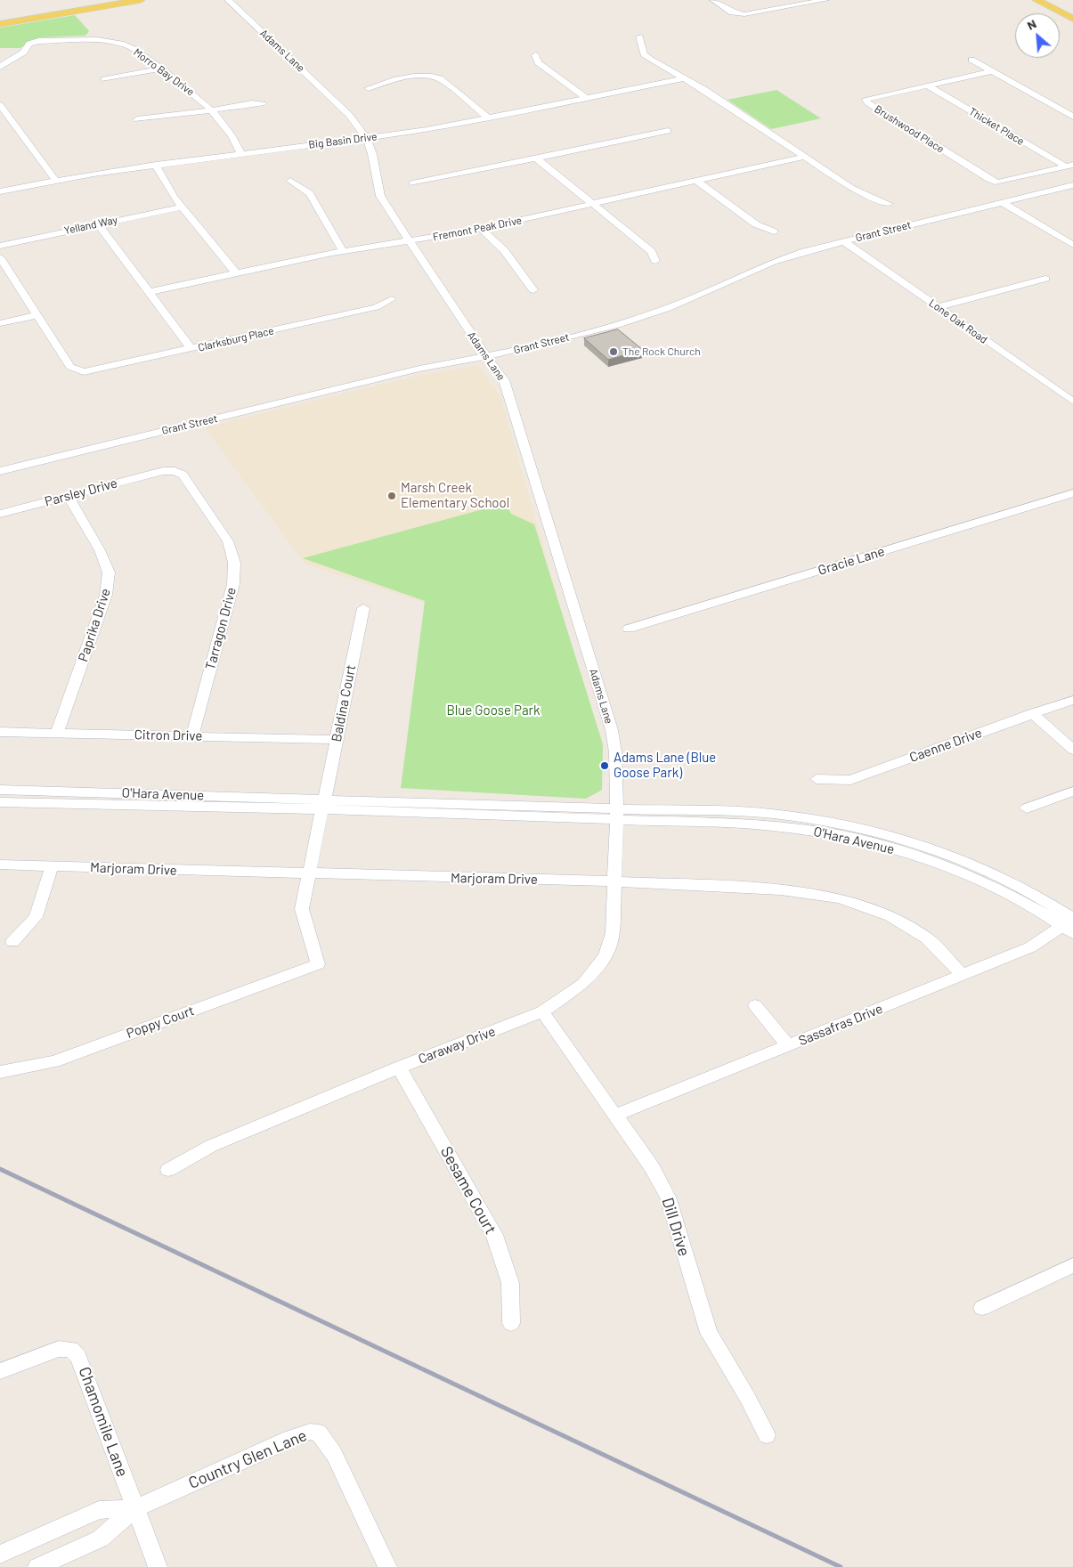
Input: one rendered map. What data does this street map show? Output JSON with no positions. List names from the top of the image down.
{
  "streets": {
    "street": [
      "Adams Lane",
      "Morro Bay Drive",
      "Thicket Place",
      "Brushwood Place",
      "Big Basin Drive",
      "Yelland Way",
      "Fremont Peak Drive",
      "Grant Street",
      "Lone Oak Road",
      "Clarksburg Place",
      "Parsley Drive",
      "Gracie Lane",
      "Paprika Drive",
      "Tarragon Drive",
      "Baldina Court",
      "Citron Drive",
      "Caenne Drive",
      "O'Hara Avenue",
      "Marjoram Drive",
      "Poppy Court",
      "Sassafras Drive",
      "Caraway Drive",
      "Sesame Court",
      "Dill Drive",
      "Chamomile Lane",
      "Country Glen Lane"
    ]
  },
  "crossings": [
    ["Adams Lane", "Big Basin Drive"],
    ["Adams Lane", "Fremont Peak Drive"],
    ["Adams Lane", "Grant Street"],
    ["Adams Lane", "O'Hara Avenue"],
    ["Adams Lane", "Caraway Drive"],
    ["Morro Bay Drive", "Big Basin Drive"],
    ["Thicket Place", "Brushwood Place"],
    ["Grant Street", "Lone Oak Road"],
    ["Parsley Drive", "Paprika Drive"],
    ["Parsley Drive", "Tarragon Drive"],
    ["Paprika Drive", "Citron Drive"],
    ["Tarragon Drive", "Citron Drive"],
    ["Baldina Court", "Citron Drive"],
    ["Baldina Court", "O'Hara Avenue"],
    ["Baldina Court", "Marjoram Drive"],
    ["Baldina Court", "Poppy Court"],
    ["O'Hara Avenue", "Sassafras Drive"],
    ["O'Hara Avenue", "Caraway Drive"],
    ["Marjoram Drive", "Sassafras Drive"],
    ["Marjoram Drive", "Caraway Drive"],
    ["Sassafras Drive", "Dill Drive"],
    ["Caraway Drive", "Sesame Court"],
    ["Caraway Drive", "Dill Drive"],
    ["Chamomile Lane", "Country Glen Lane"]
  ],
  "parks": ["Blue Goose Park"],
  "places": ["The Rock Church", "Marsh Creek Elementary School", "Adams Lane (Blue Goose Park)"],
  "north": "top left"
}
